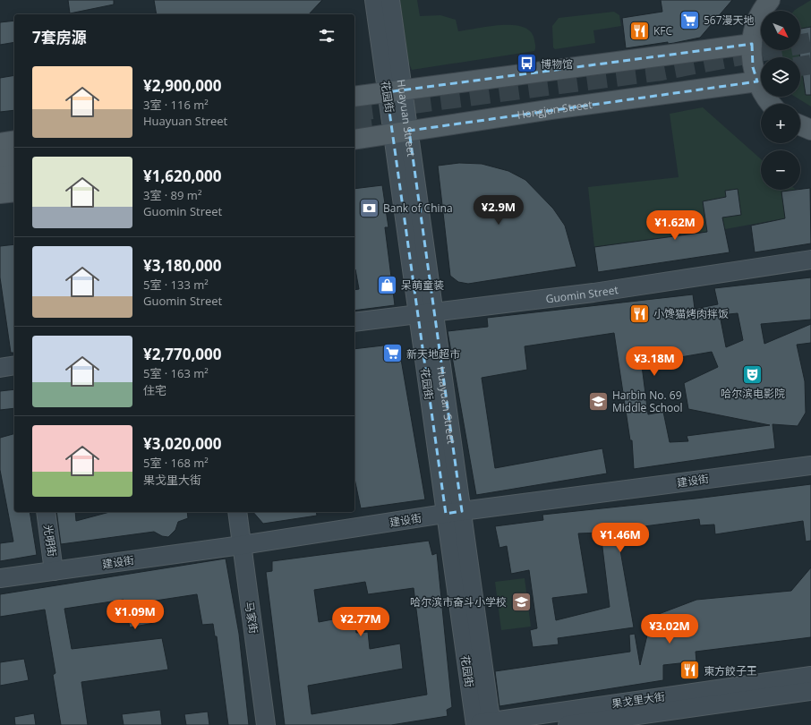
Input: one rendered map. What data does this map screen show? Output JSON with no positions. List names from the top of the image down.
{
  "streets": {
    "main road": ["Hongjun Street"],
    "street": [
      "花园街",
      "Huayuan Street",
      "Guomin Street",
      "建设街",
      "光明街",
      "马家街",
      "果戈里大街"
    ]
  },
  "crossings": [
    ["花园街", "Huayuan Street"],
    ["Hongjun Street", "Huayuan Street"],
    ["Huayuan Street", "Guomin Street"],
    ["Huayuan Street", "建设街"],
    ["Huayuan Street", "果戈里大街"],
    ["建设街", "光明街"],
    ["建设街", "马家街"]
  ],
  "places": {
    "supermarket": ["567漫天地", "新天地超市"],
    "restaurant": ["KFC", "小馋猫烤肉拌饭", "東方餃子王"],
    "bus stop": ["博物馆"],
    "bank": ["Bank of China"],
    "shop": ["呆萌童装"],
    "theatre": ["哈尔滨电影院"],
    "school or university": ["Harbin No. 69 Middle School", "哈尔滨市奋斗小学校"]
  },
  "north": "bottom right",
  "page": {
    "map_buttons": ["+", "−"],
    "heading": "7套房源",
    "list": [
      {
        "name": "¥2,900,000",
        "note": "3室 · 116 m² · Huayuan Street"
      },
      {
        "name": "¥1,620,000",
        "note": "3室 · 89 m² · Guomin Street"
      },
      {
        "name": "¥3,180,000",
        "note": "5室 · 133 m² · Guomin Street"
      },
      {
        "name": "¥2,770,000",
        "note": "5室 · 163 m² · 住宅"
      },
      {
        "name": "¥3,020,000",
        "note": "5室 · 168 m² · 果戈里大街"
      }
    ],
    "price": [
      "¥2.9M",
      "¥1.62M",
      "¥3.18M",
      "¥1.46M",
      "¥1.09M",
      "¥2.77M",
      "¥3.02M"
    ]
  }
}
